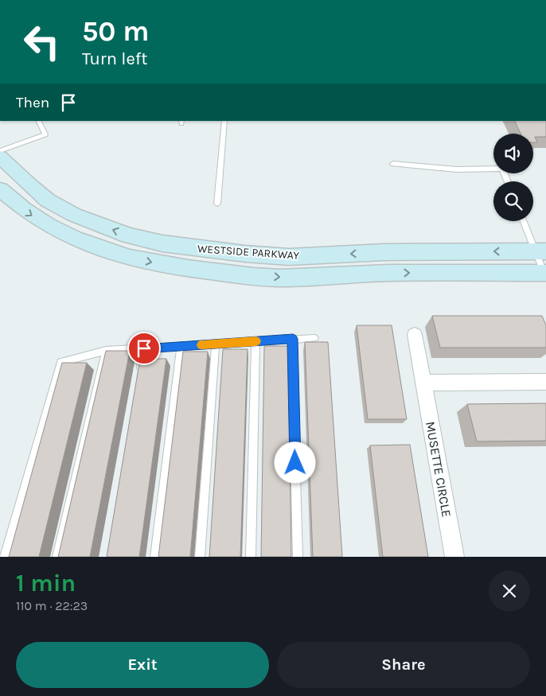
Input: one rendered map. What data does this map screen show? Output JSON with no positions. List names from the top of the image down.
{
  "streets": {
    "main road": ["WESTSIDE PARKWAY"],
    "street": ["MUSETTE CIRCLE"]
  },
  "page": {
    "turn": ["50 m", "Turn left"],
    "then": "Then",
    "heading": ["1 min", "110 m · 22:23"],
    "buttons": ["Exit", "Share"]
  }
}
